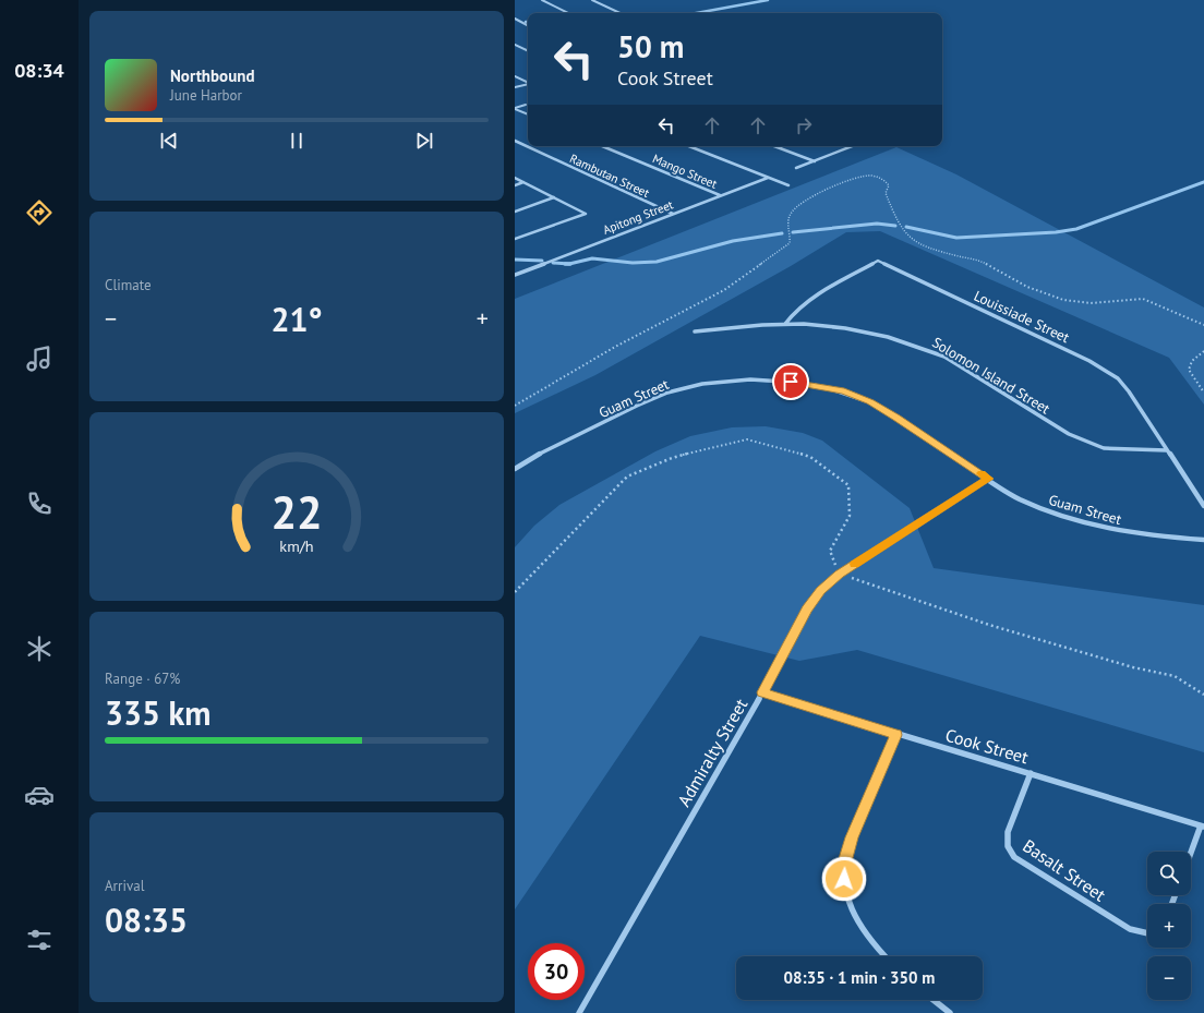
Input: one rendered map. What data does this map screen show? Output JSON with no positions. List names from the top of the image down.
{
  "streets": {
    "street": [
      "Mango Street",
      "Rambutan Street",
      "Apitong Street",
      "Louissiade Street",
      "Solomon Island Street",
      "Guam Street",
      "Cook Street",
      "Admiralty Street",
      "Basalt Street"
    ]
  },
  "crossings": [
    ["Mango Street", "Apitong Street"],
    ["Rambutan Street", "Apitong Street"],
    ["Louissiade Street", "Solomon Island Street"],
    ["Guam Street", "Admiralty Street"],
    ["Cook Street", "Admiralty Street"],
    ["Cook Street", "Basalt Street"]
  ],
  "page": {
    "tabs": "08:34",
    "turn": ["50 m", "Cook Street"],
    "song": ["Northbound", "June Harbor"],
    "tile": [
      "Climate",
      ["Range · 67%", "335 km"],
      ["Arrival", "08:35"]
    ],
    "heat": ["−", "21°", "+"],
    "map_buttons": ["+", "−"],
    "limit": "30",
    "trip": "08:35 · 1 min · 350 m",
    "gauge": ["22", "km/h"]
  }
}
